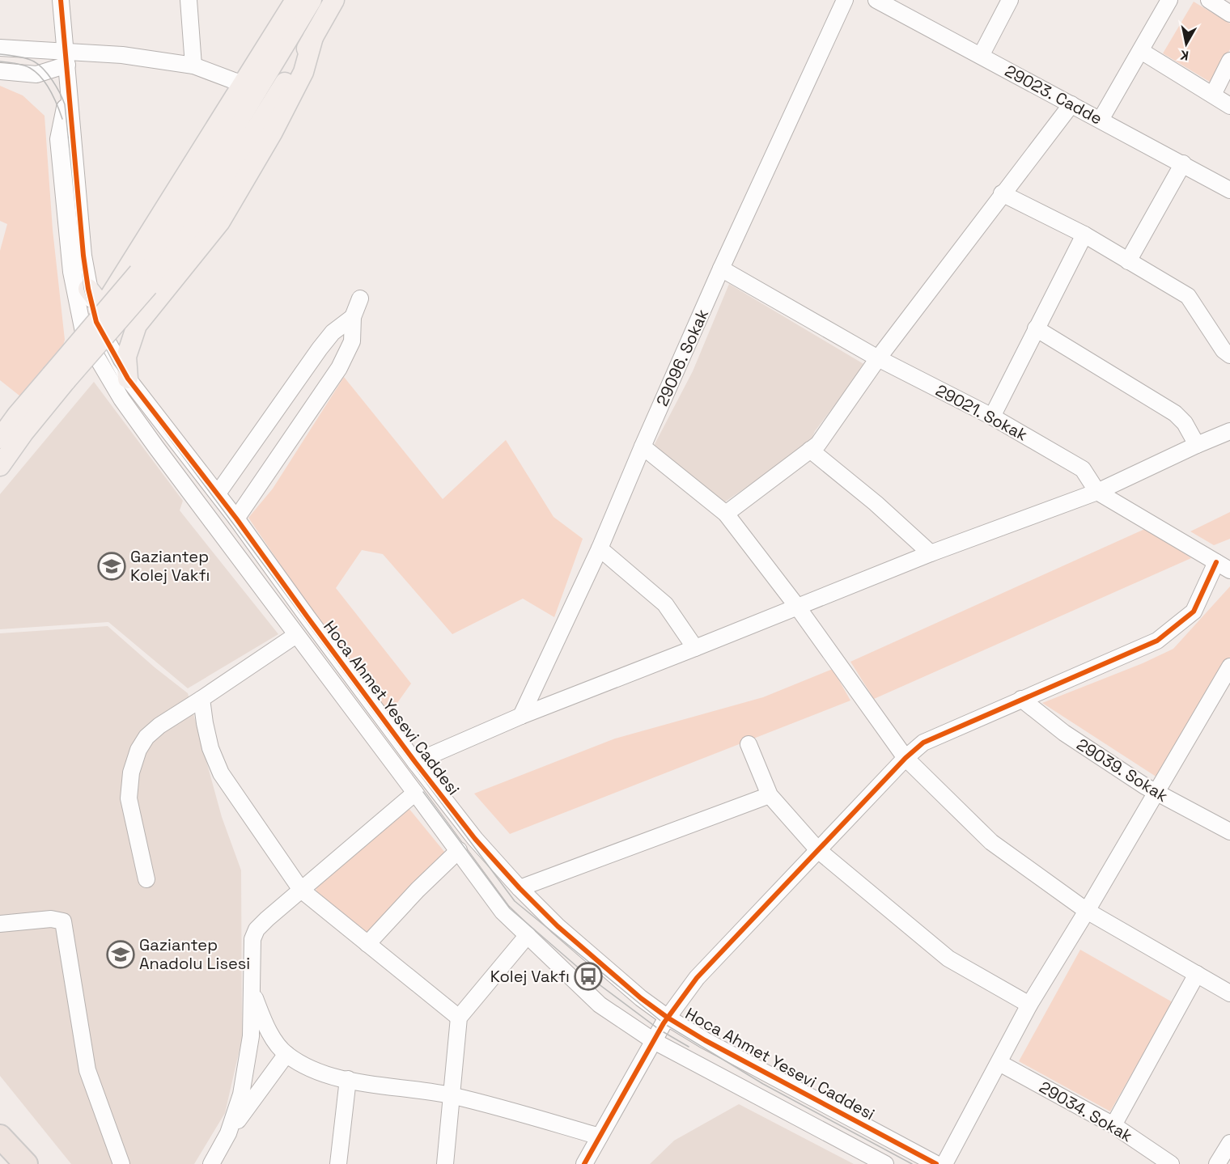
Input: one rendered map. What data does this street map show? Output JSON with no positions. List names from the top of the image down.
{
  "streets": {
    "street": [
      "29023. Cadde",
      "29096. Sokak",
      "29021. Sokak",
      "Hoca Ahmet Yesevi Caddesi",
      "29039. Sokak",
      "29034. Sokak"
    ]
  },
  "crossings": [
    ["29096. Sokak", "29021. Sokak"]
  ],
  "places": {
    "school or university": ["Gaziantep Kolej Vakfı", "Gaziantep Anadolu Lisesi"],
    "bus stop": ["Kolej Vakfı"]
  },
  "north": "bottom"
}
